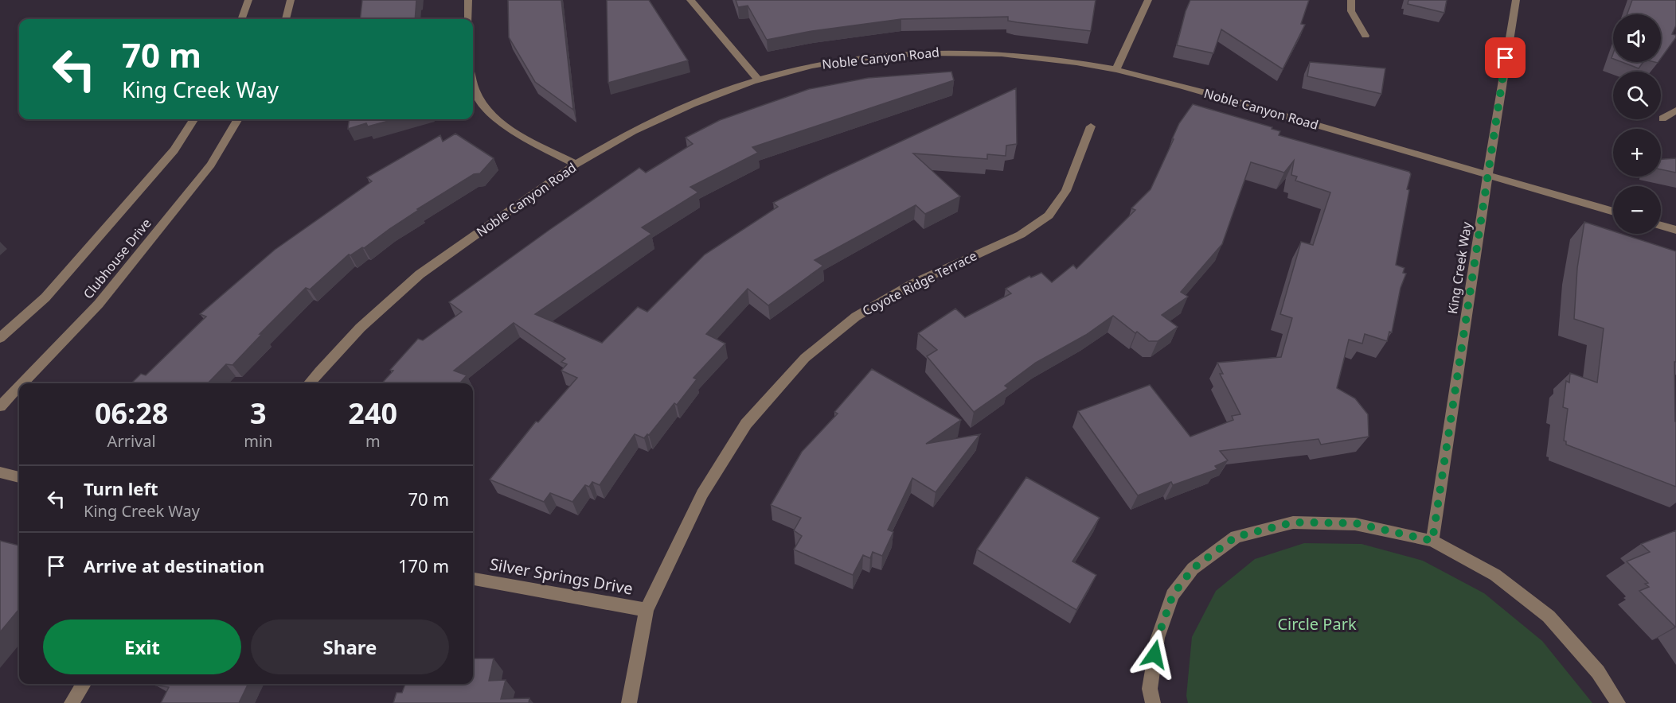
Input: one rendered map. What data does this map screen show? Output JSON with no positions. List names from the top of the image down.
{
  "streets": {
    "street": [
      "Noble Canyon Road",
      "Clubhouse Drive",
      "King Creek Way",
      "Coyote Ridge Terrace",
      "Silver Springs Drive"
    ]
  },
  "crossings": [
    ["Noble Canyon Road", "King Creek Way"],
    ["Coyote Ridge Terrace", "Silver Springs Drive"]
  ],
  "parks": ["Circle Park"],
  "page": {
    "map_buttons": ["+", "−"],
    "turn": ["70 m", "King Creek Way"],
    "eta": [
      "06:28",
      "Arrival",
      "3",
      "min",
      "240",
      "m"
    ],
    "list": [
      {
        "name": "Turn left",
        "note": "King Creek Way",
        "value": "70 m"
      },
      {
        "name": "Arrive at destination",
        "value": "170 m"
      }
    ],
    "buttons": ["Exit", "Share"]
  }
}
